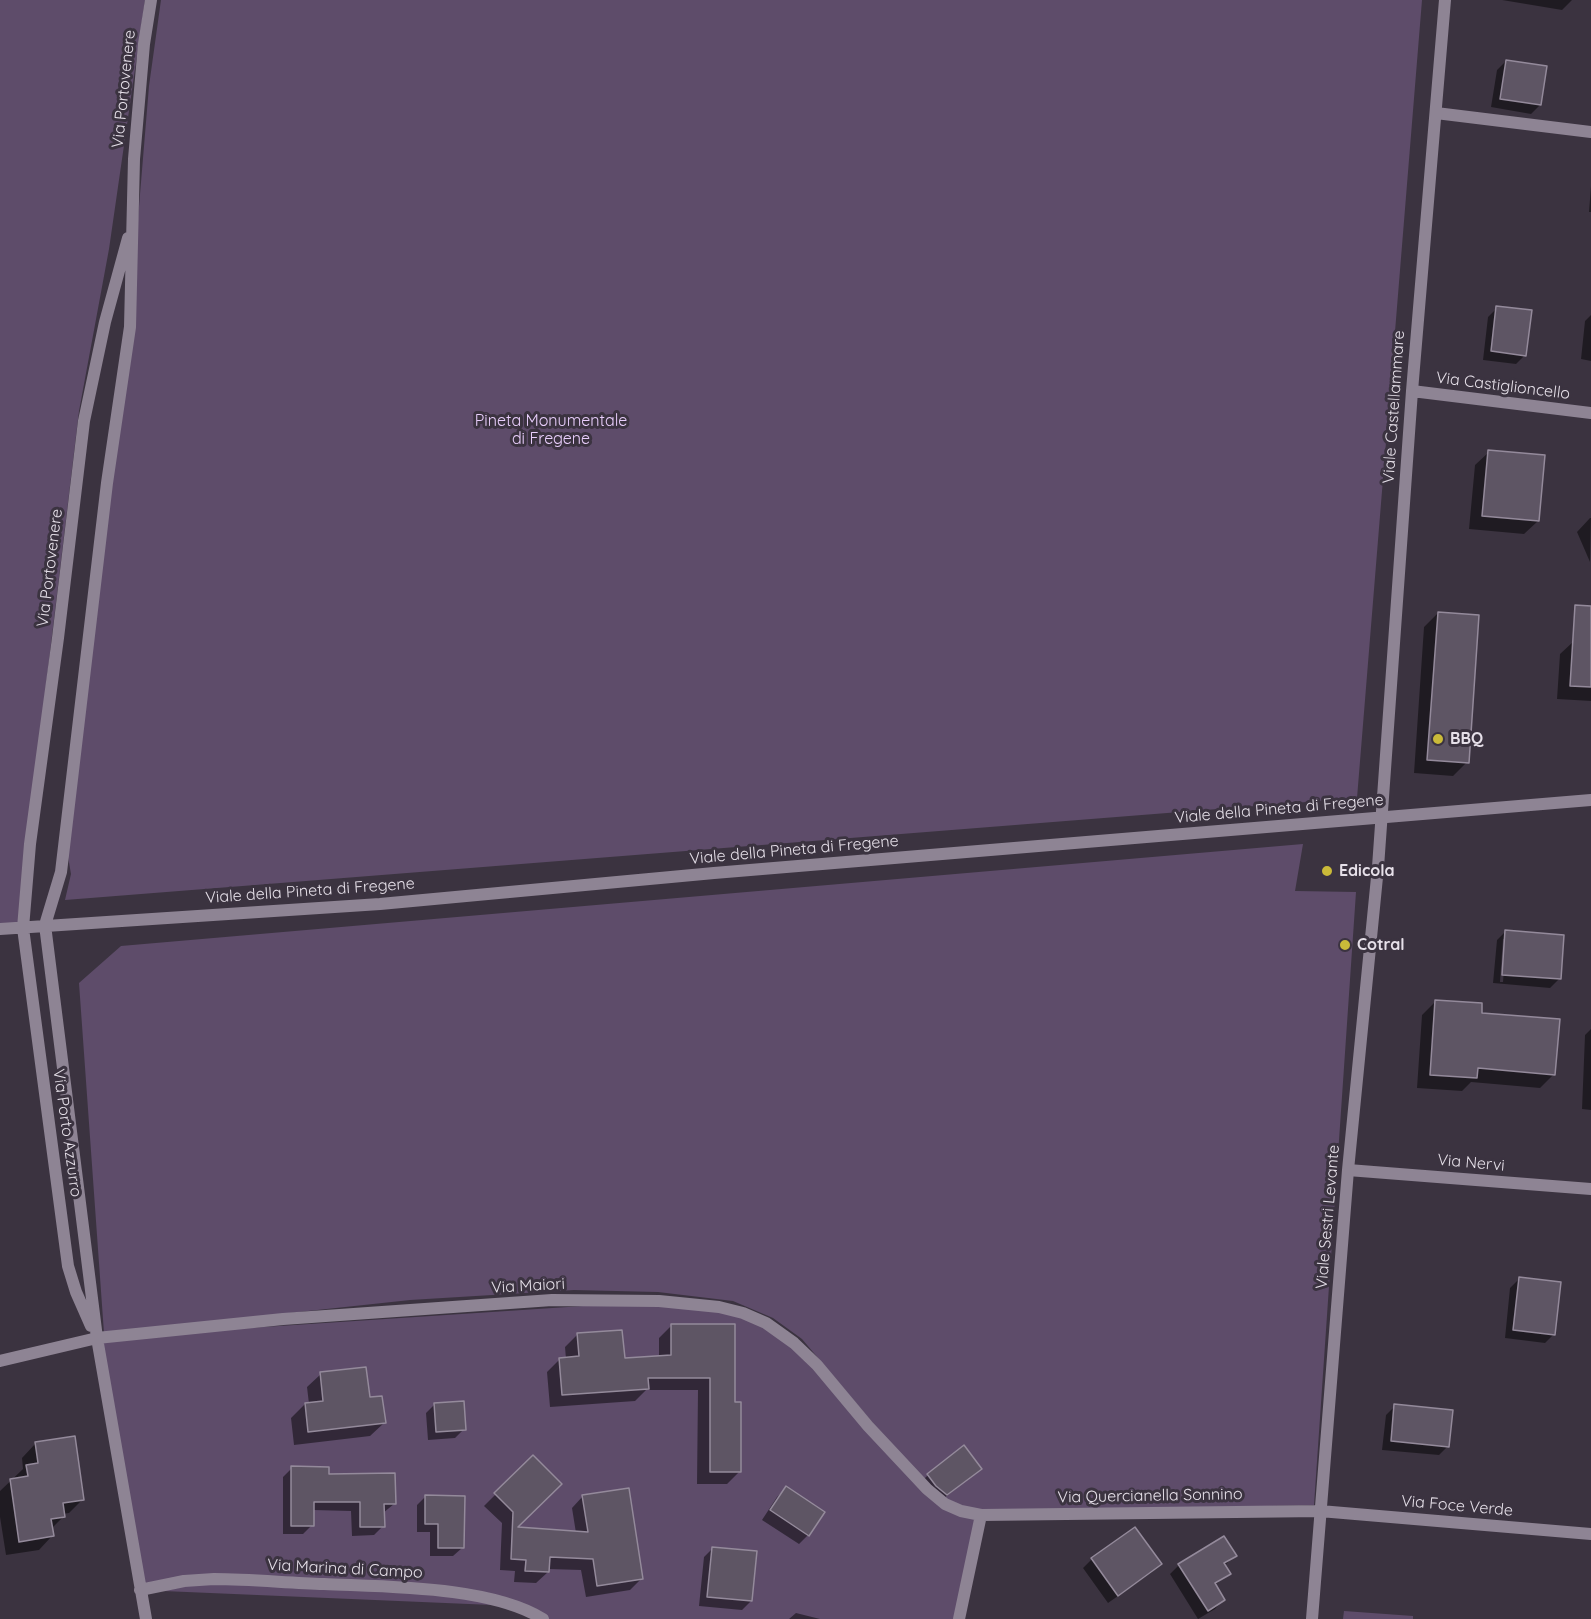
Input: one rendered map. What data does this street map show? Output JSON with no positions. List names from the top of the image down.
{
  "streets": {
    "street": [
      "Via Portovenere",
      "Via Castiglioncello",
      "Viale Castellammare",
      "Viale della Pineta di Fregene",
      "Via Porto Azzurro",
      "Via Nervi",
      "Viale Sestri Levante",
      "Via Maiori",
      "Via Quercianella Sonnino",
      "Via Foce Verde",
      "Via Marina di Campo"
    ]
  },
  "crossings": [
    ["Via Portovenere", "Viale della Pineta di Fregene"],
    ["Via Portovenere", "Via Porto Azzurro"],
    ["Via Castiglioncello", "Viale Castellammare"],
    ["Viale Castellammare", "Viale della Pineta di Fregene"],
    ["Viale Castellammare", "Viale Sestri Levante"],
    ["Viale della Pineta di Fregene", "Via Porto Azzurro"],
    ["Viale della Pineta di Fregene", "Viale Sestri Levante"],
    ["Via Porto Azzurro", "Via Maiori"],
    ["Via Porto Azzurro", "Via Marina di Campo"],
    ["Via Nervi", "Viale Sestri Levante"],
    ["Viale Sestri Levante", "Via Quercianella Sonnino"],
    ["Viale Sestri Levante", "Via Foce Verde"],
    ["Via Maiori", "Via Quercianella Sonnino"],
    ["Via Quercianella Sonnino", "Via Foce Verde"]
  ],
  "parks": ["Pineta Monumentale di Fregene"],
  "places": ["BBQ", "Edicola", "Cotral"]
}
